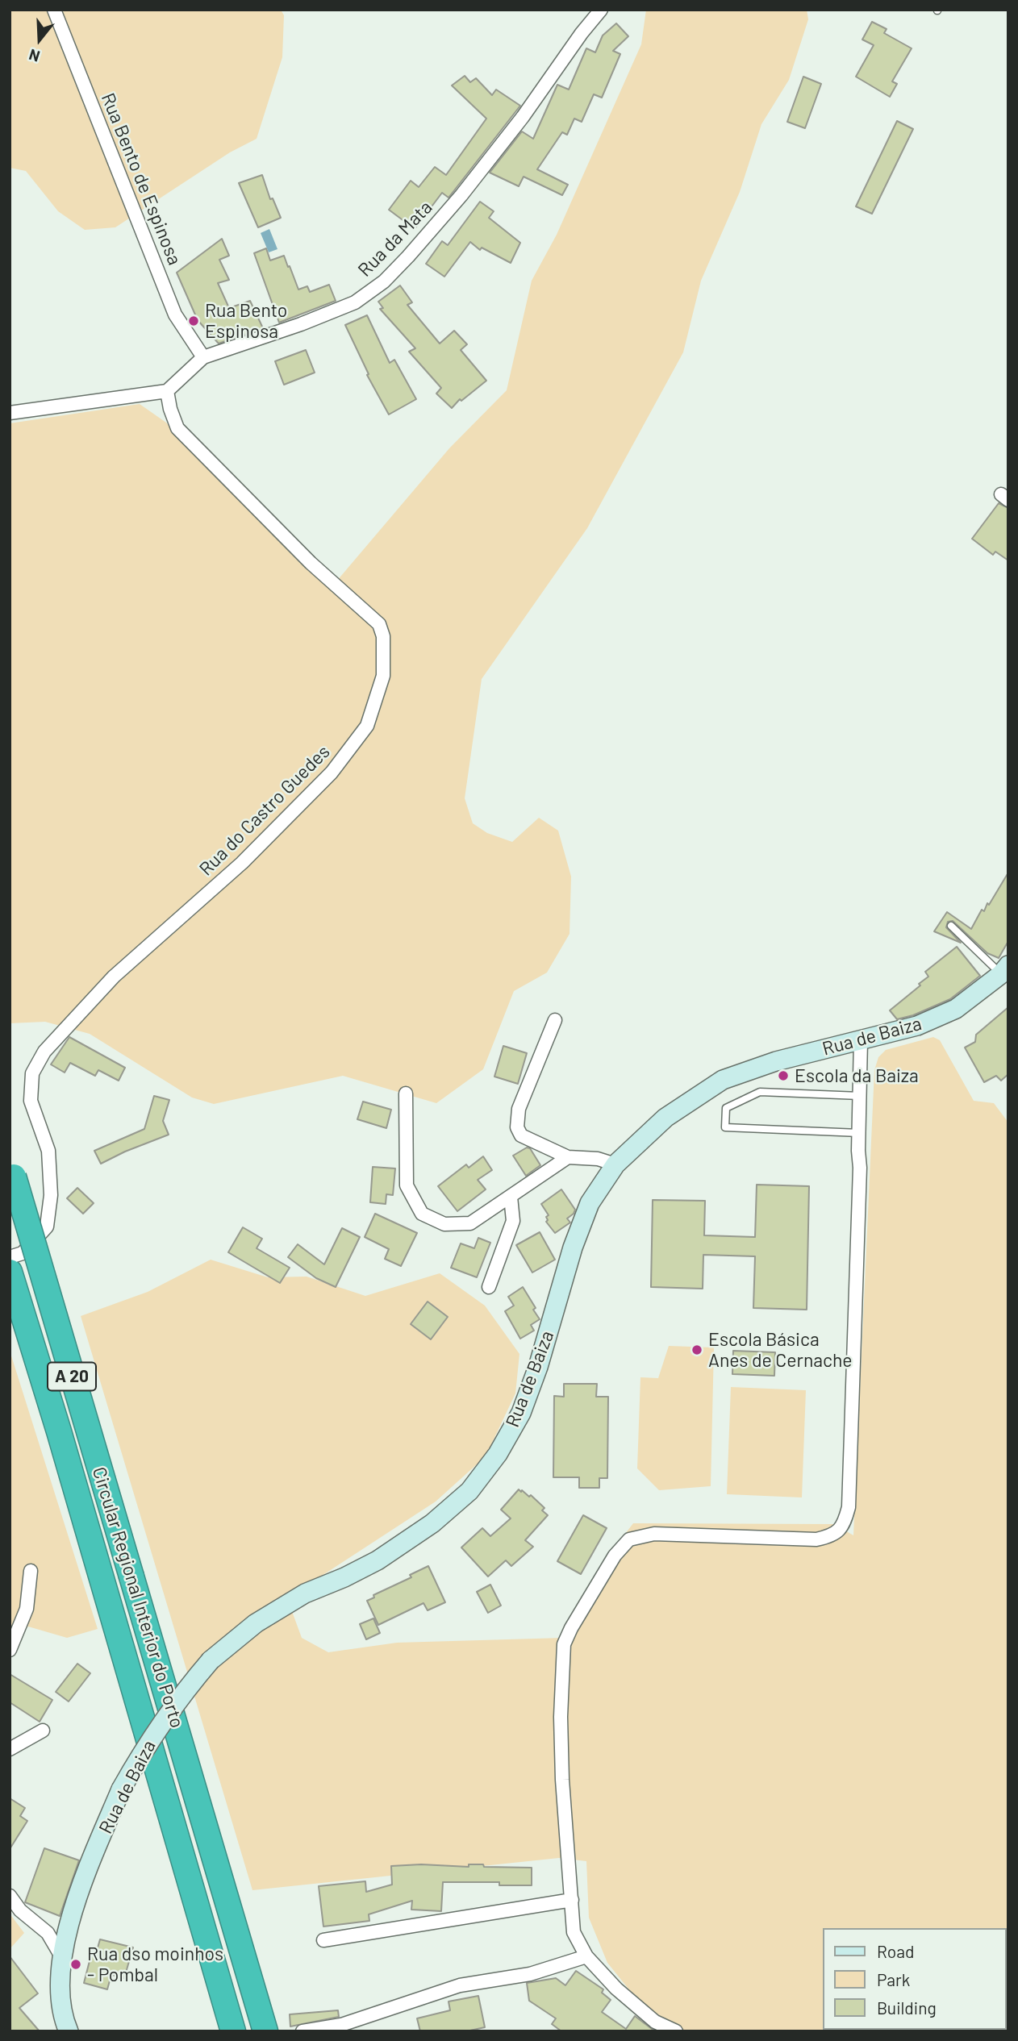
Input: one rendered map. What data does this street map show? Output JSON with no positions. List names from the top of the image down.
{
  "streets": {
    "highway": ["A 20", "Circular Regional Interior do Porto"],
    "street": [
      "Rua Bento de Espinosa",
      "Rua da Mata",
      "Rua do Castro Guedes",
      "Rua de Baiza"
    ]
  },
  "crossings": [
    ["Rua Bento de Espinosa", "Rua da Mata"],
    ["Rua da Mata", "Rua do Castro Guedes"]
  ],
  "places": [
    "Rua Bento Espinosa",
    "Escola da Baiza",
    "Escola Básica Anes de Cernache",
    "Rua dso moinhos - Pombal"
  ],
  "legend": ["Road", "Park", "Building"],
  "north": "bottom"
}
